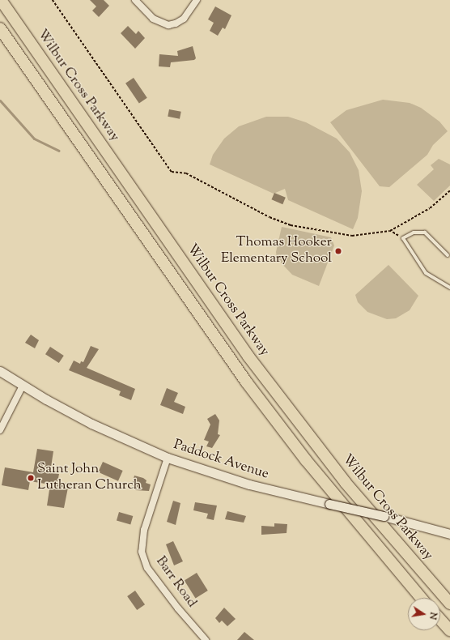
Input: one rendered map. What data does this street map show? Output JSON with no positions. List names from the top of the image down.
{
  "streets": {
    "highway": ["Wilbur Cross Parkway"],
    "main road": ["Paddock Avenue"],
    "street": ["Barr Road"]
  },
  "crossings": [
    ["Paddock Avenue", "Barr Road"]
  ],
  "places": ["Thomas Hooker Elementary School", "Saint John Lutheran Church"],
  "north": "right"
}
